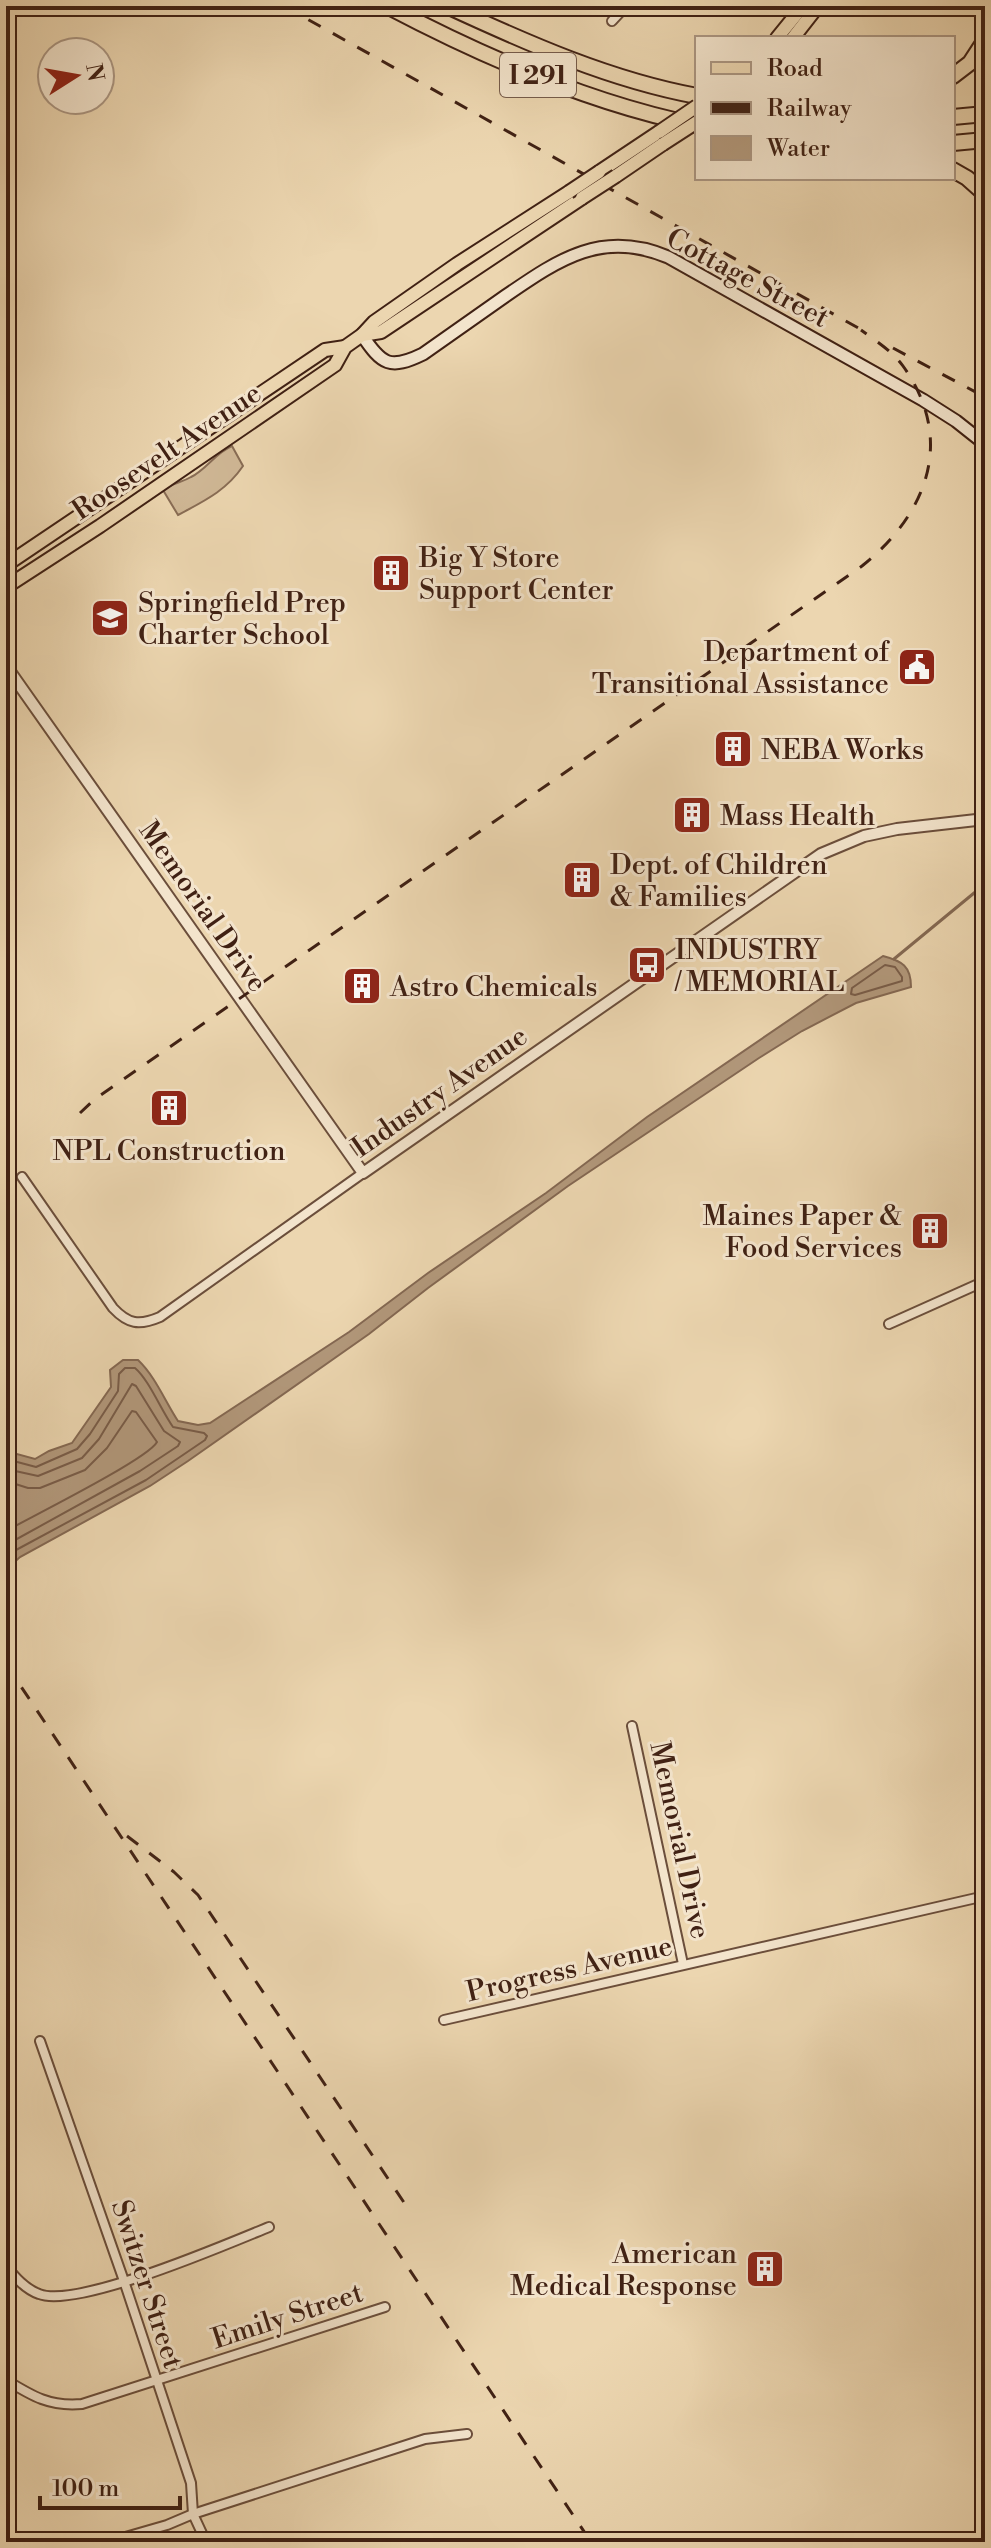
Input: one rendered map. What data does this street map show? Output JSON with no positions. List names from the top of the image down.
{
  "streets": {
    "highway": ["I 291"],
    "main road": ["Cottage Street", "Roosevelt Avenue"],
    "street": [
      "Memorial Drive",
      "Industry Avenue",
      "Progress Avenue",
      "Switzer Street",
      "Emily Street"
    ]
  },
  "crossings": [
    ["Cottage Street", "Roosevelt Avenue"],
    ["Memorial Drive", "Industry Avenue"],
    ["Memorial Drive", "Progress Avenue"],
    ["Switzer Street", "Emily Street"]
  ],
  "places": {
    "building": [
      "Big Y Store Support Center",
      "NEBA Works",
      "Mass Health",
      "Dept. of Children & Families",
      "Astro Chemicals",
      "NPL Construction",
      "Maines Paper & Food Services",
      "American Medical Response"
    ],
    "school or university": ["Springfield Prep Charter School"],
    "public building": ["Department of Transitional Assistance"],
    "bus stop": ["INDUSTRY / MEMORIAL"]
  },
  "legend": ["Road", "Railway", "Water"],
  "scale_bar": "100 m",
  "north": "right"
}
